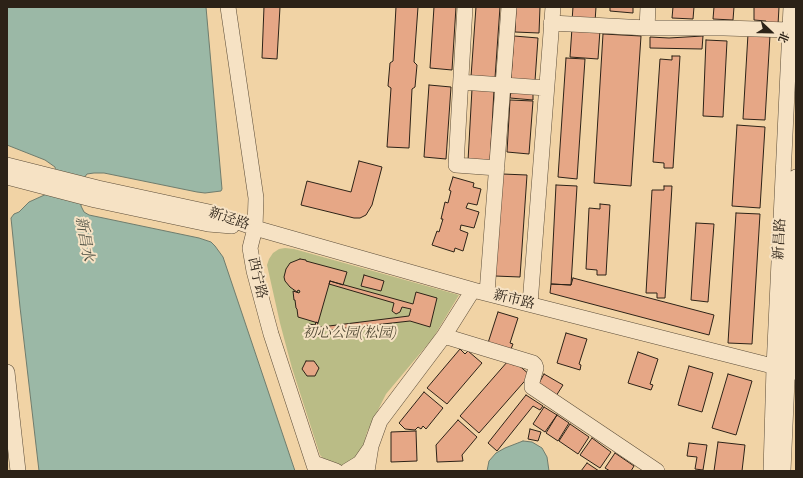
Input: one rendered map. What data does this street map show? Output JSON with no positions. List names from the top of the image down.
{
  "streets": {
    "street": [
      "新迳路",
      "新昌路",
      "西宁路",
      "新市路"
    ]
  },
  "crossings": [
    ["新迳路", "西宁路"],
    ["新迳路", "新市路"],
    ["新昌路", "新市路"],
    ["西宁路", "新市路"]
  ],
  "water": ["新昌水"],
  "parks": ["初心公园(松园)"],
  "north": "right"
}
